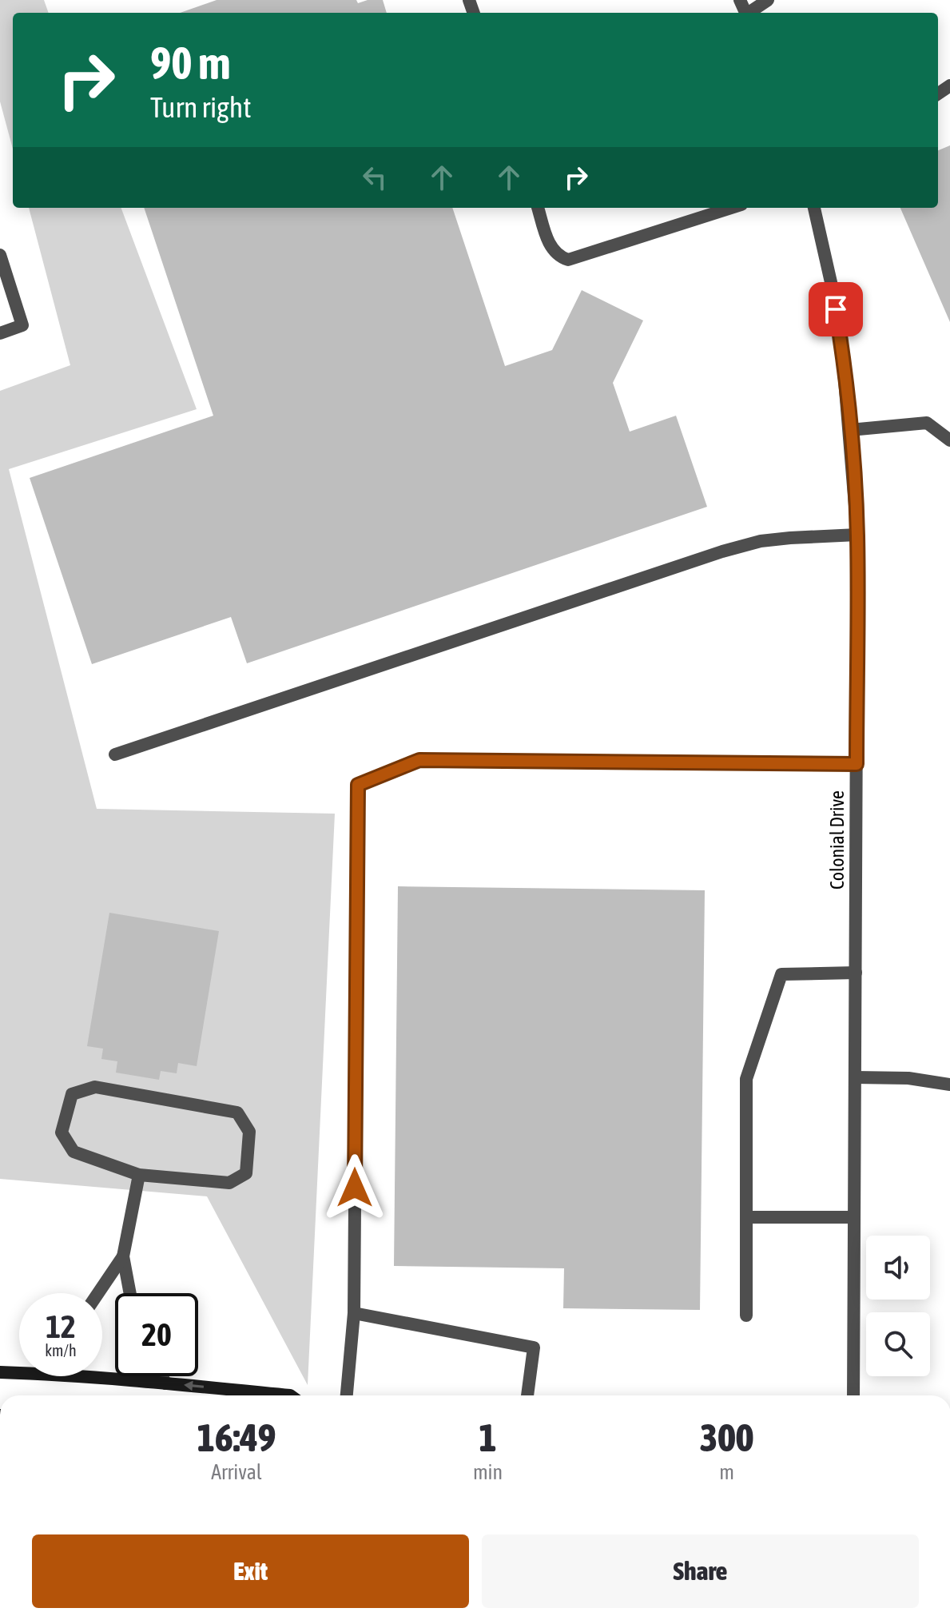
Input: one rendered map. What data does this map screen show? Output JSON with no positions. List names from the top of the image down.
{
  "streets": {
    "street": ["Colonial Drive"]
  },
  "page": {
    "turn": ["90 m", "Turn right"],
    "speed": "12 km/h",
    "limit": "20",
    "eta": [
      "16:49",
      "Arrival",
      "1",
      "min",
      "300",
      "m"
    ],
    "buttons": ["Exit", "Share"]
  }
}
